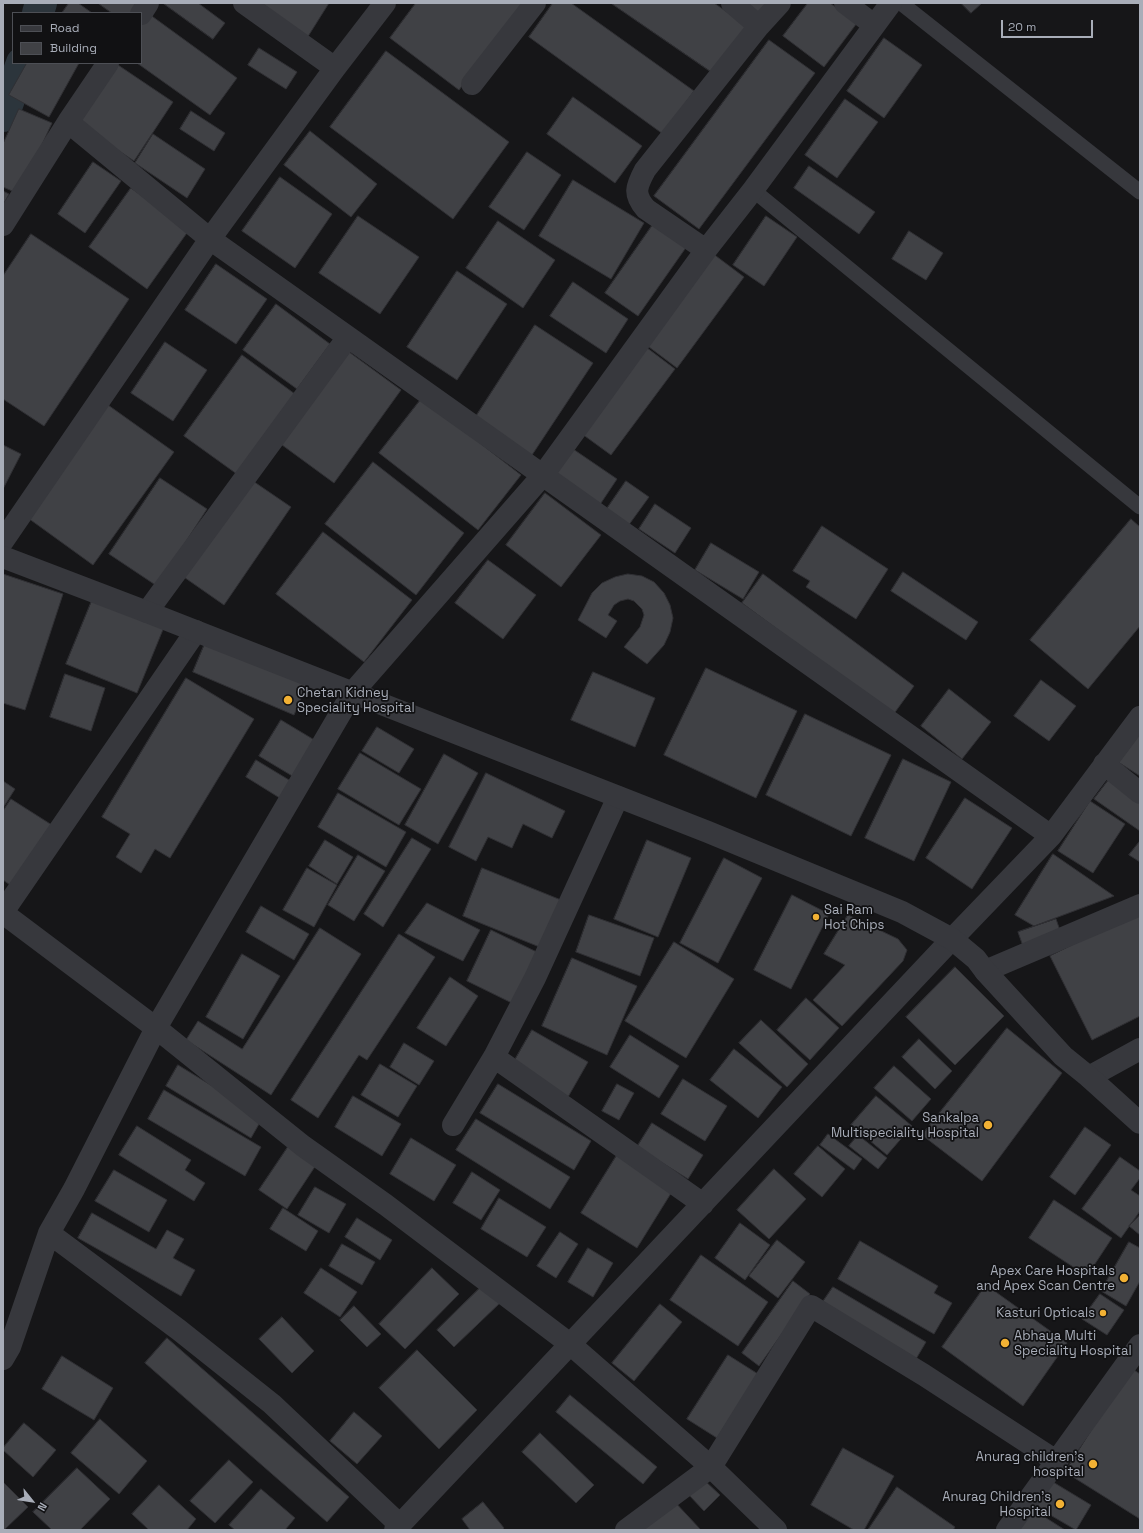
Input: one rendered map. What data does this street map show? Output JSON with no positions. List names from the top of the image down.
{
  "places": [
    "Chetan Kidney Speciality Hospital",
    "Sai Ram Hot Chips",
    "Sankalpa Multispeciality Hospital",
    "Apex Care Hospitals and Apex Scan Centre",
    "Kasturi Opticals",
    "Abhaya Multi Speciality Hospital",
    "Anurag children's hospital",
    "Anurag Children's Hospital"
  ],
  "legend": ["Road", "Building"],
  "scale_bar": "20 m",
  "north": "bottom right"
}
